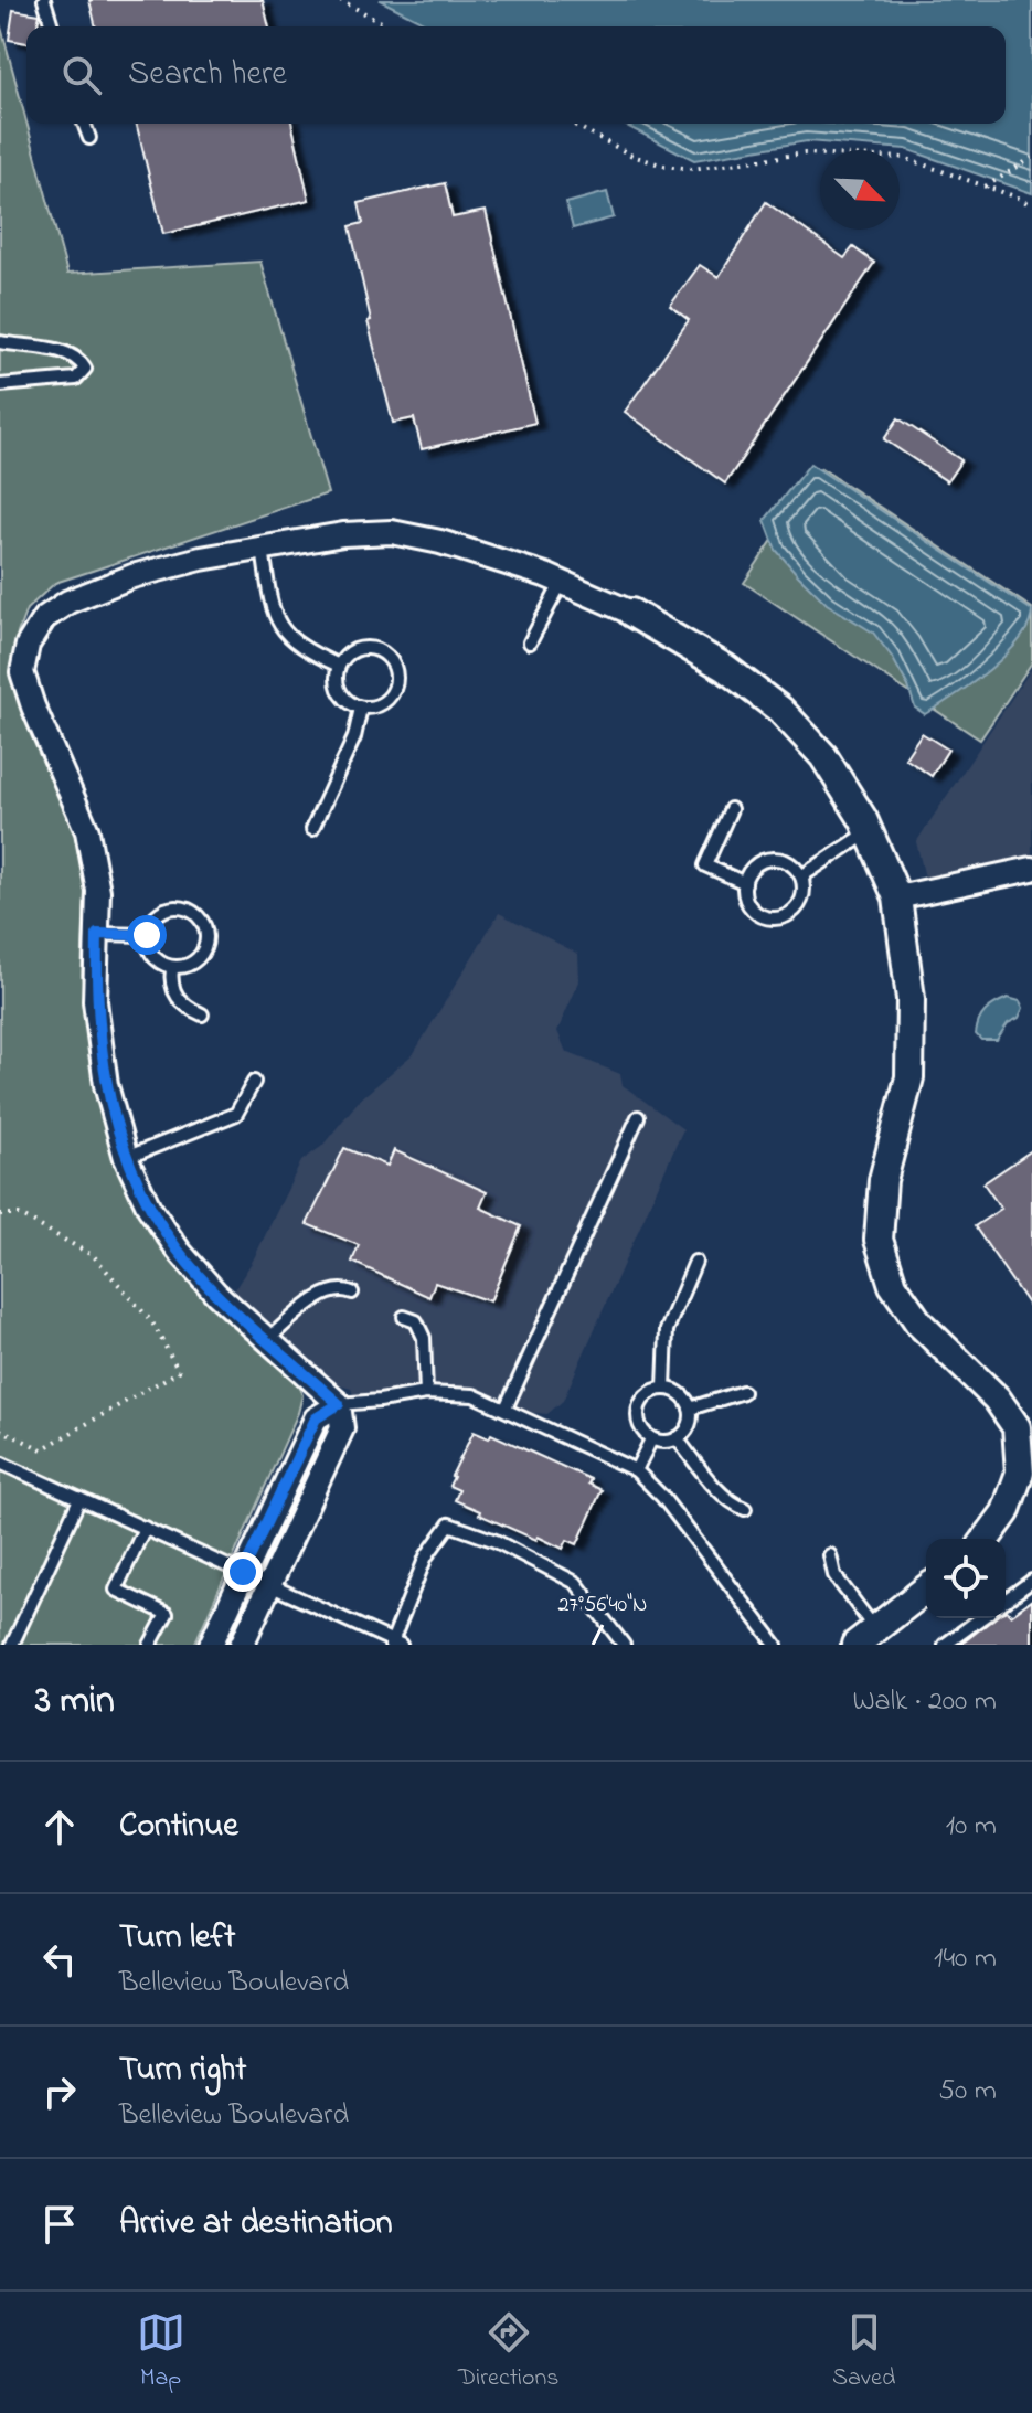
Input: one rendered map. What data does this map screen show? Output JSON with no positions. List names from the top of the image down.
{
  "north": "bottom right",
  "page": {
    "search": "Search here",
    "heading": ["3 min", "Walk · 200 m"],
    "list": [
      ["Continue", "10 m"],
      ["Turn left", "Belleview Boulevard", "140 m"],
      ["Turn right", "Belleview Boulevard", "50 m"],
      "Arrive at destination"
    ],
    "nav": ["Map", "Directions", "Saved"]
  },
  "coordinates": ["27°56'40\"N"]
}
